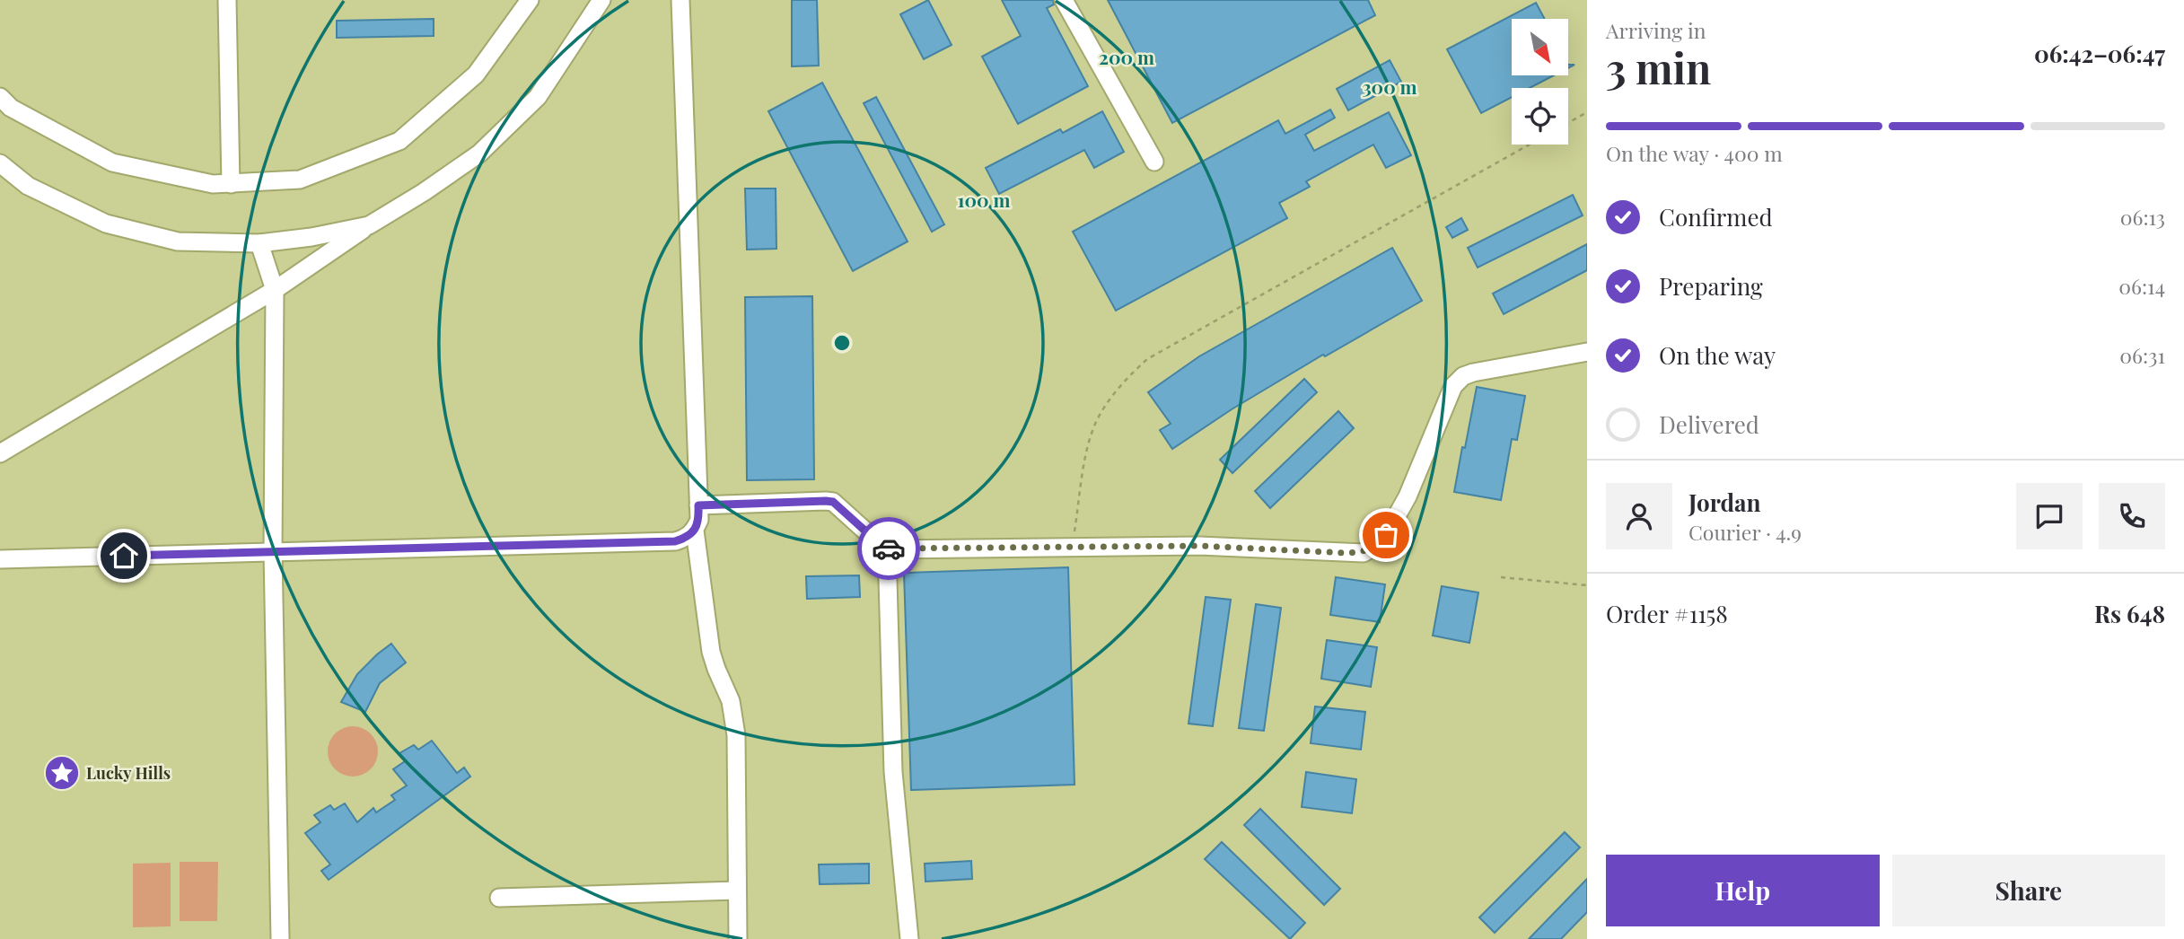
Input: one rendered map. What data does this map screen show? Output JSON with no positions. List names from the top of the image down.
{
  "places": {
    "place": ["Lucky Hills"]
  },
  "north": "bottom right",
  "page": {
    "heading": ["3 min", "Arriving in", "06:42–06:47"],
    "panel": [
      "Jordan",
      "Courier · 4.9",
      "Order #1158",
      "Rs 648"
    ],
    "bar": "On the way · 400 m",
    "list": [
      ["Confirmed", "06:13"],
      ["Preparing", "06:14"],
      ["On the way", "06:31"],
      "Delivered"
    ],
    "buttons": ["Help", "Share"]
  },
  "rings": ["200 m", "300 m", "100 m"]
}
